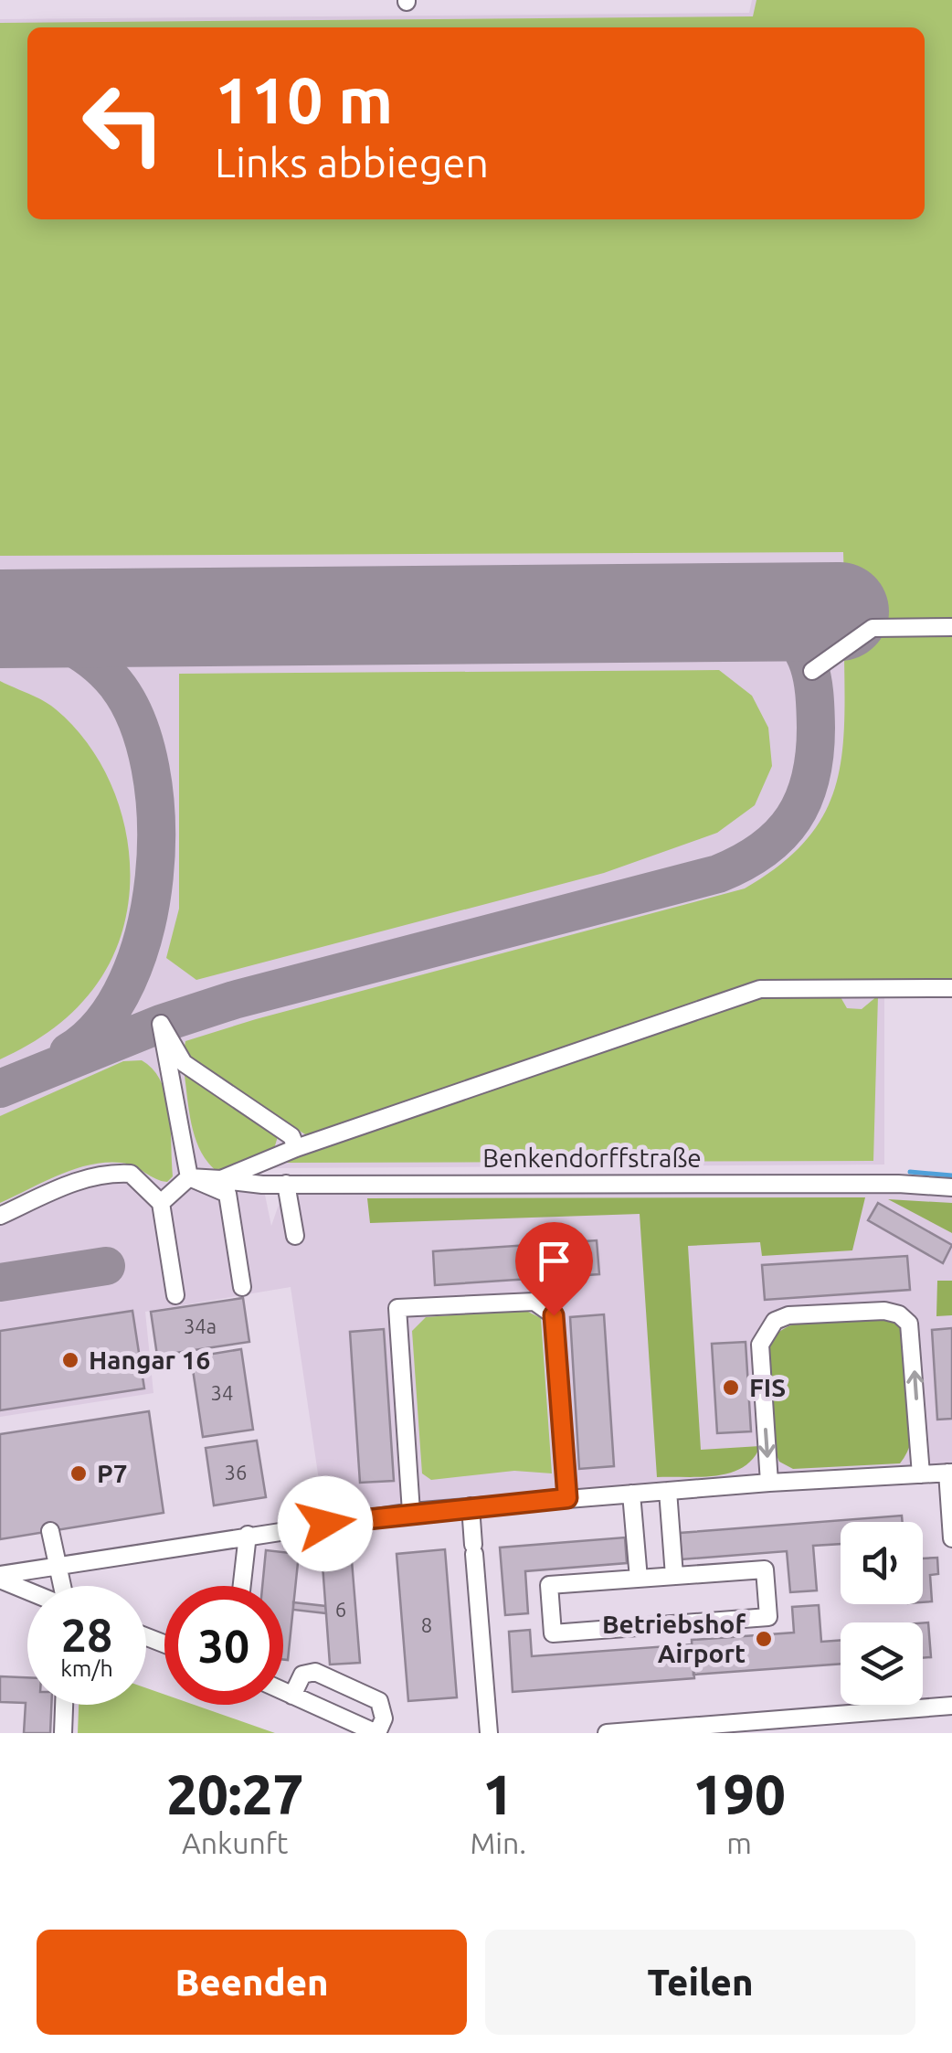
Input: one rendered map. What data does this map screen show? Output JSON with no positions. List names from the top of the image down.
{
  "streets": {
    "street": ["Benkendorffstraße"]
  },
  "places": [
    "Hangar 16",
    "FIS",
    "P7",
    "Betriebshof Airport"
  ],
  "house_numbers": [
    "34a",
    "34",
    "36",
    "6",
    "8"
  ],
  "page": {
    "turn": ["110 m", "Links abbiegen"],
    "speed": "28 km/h",
    "limit": "30",
    "eta": [
      "20:27",
      "Ankunft",
      "1",
      "Min.",
      "190",
      "m"
    ],
    "buttons": ["Beenden", "Teilen"]
  }
}
